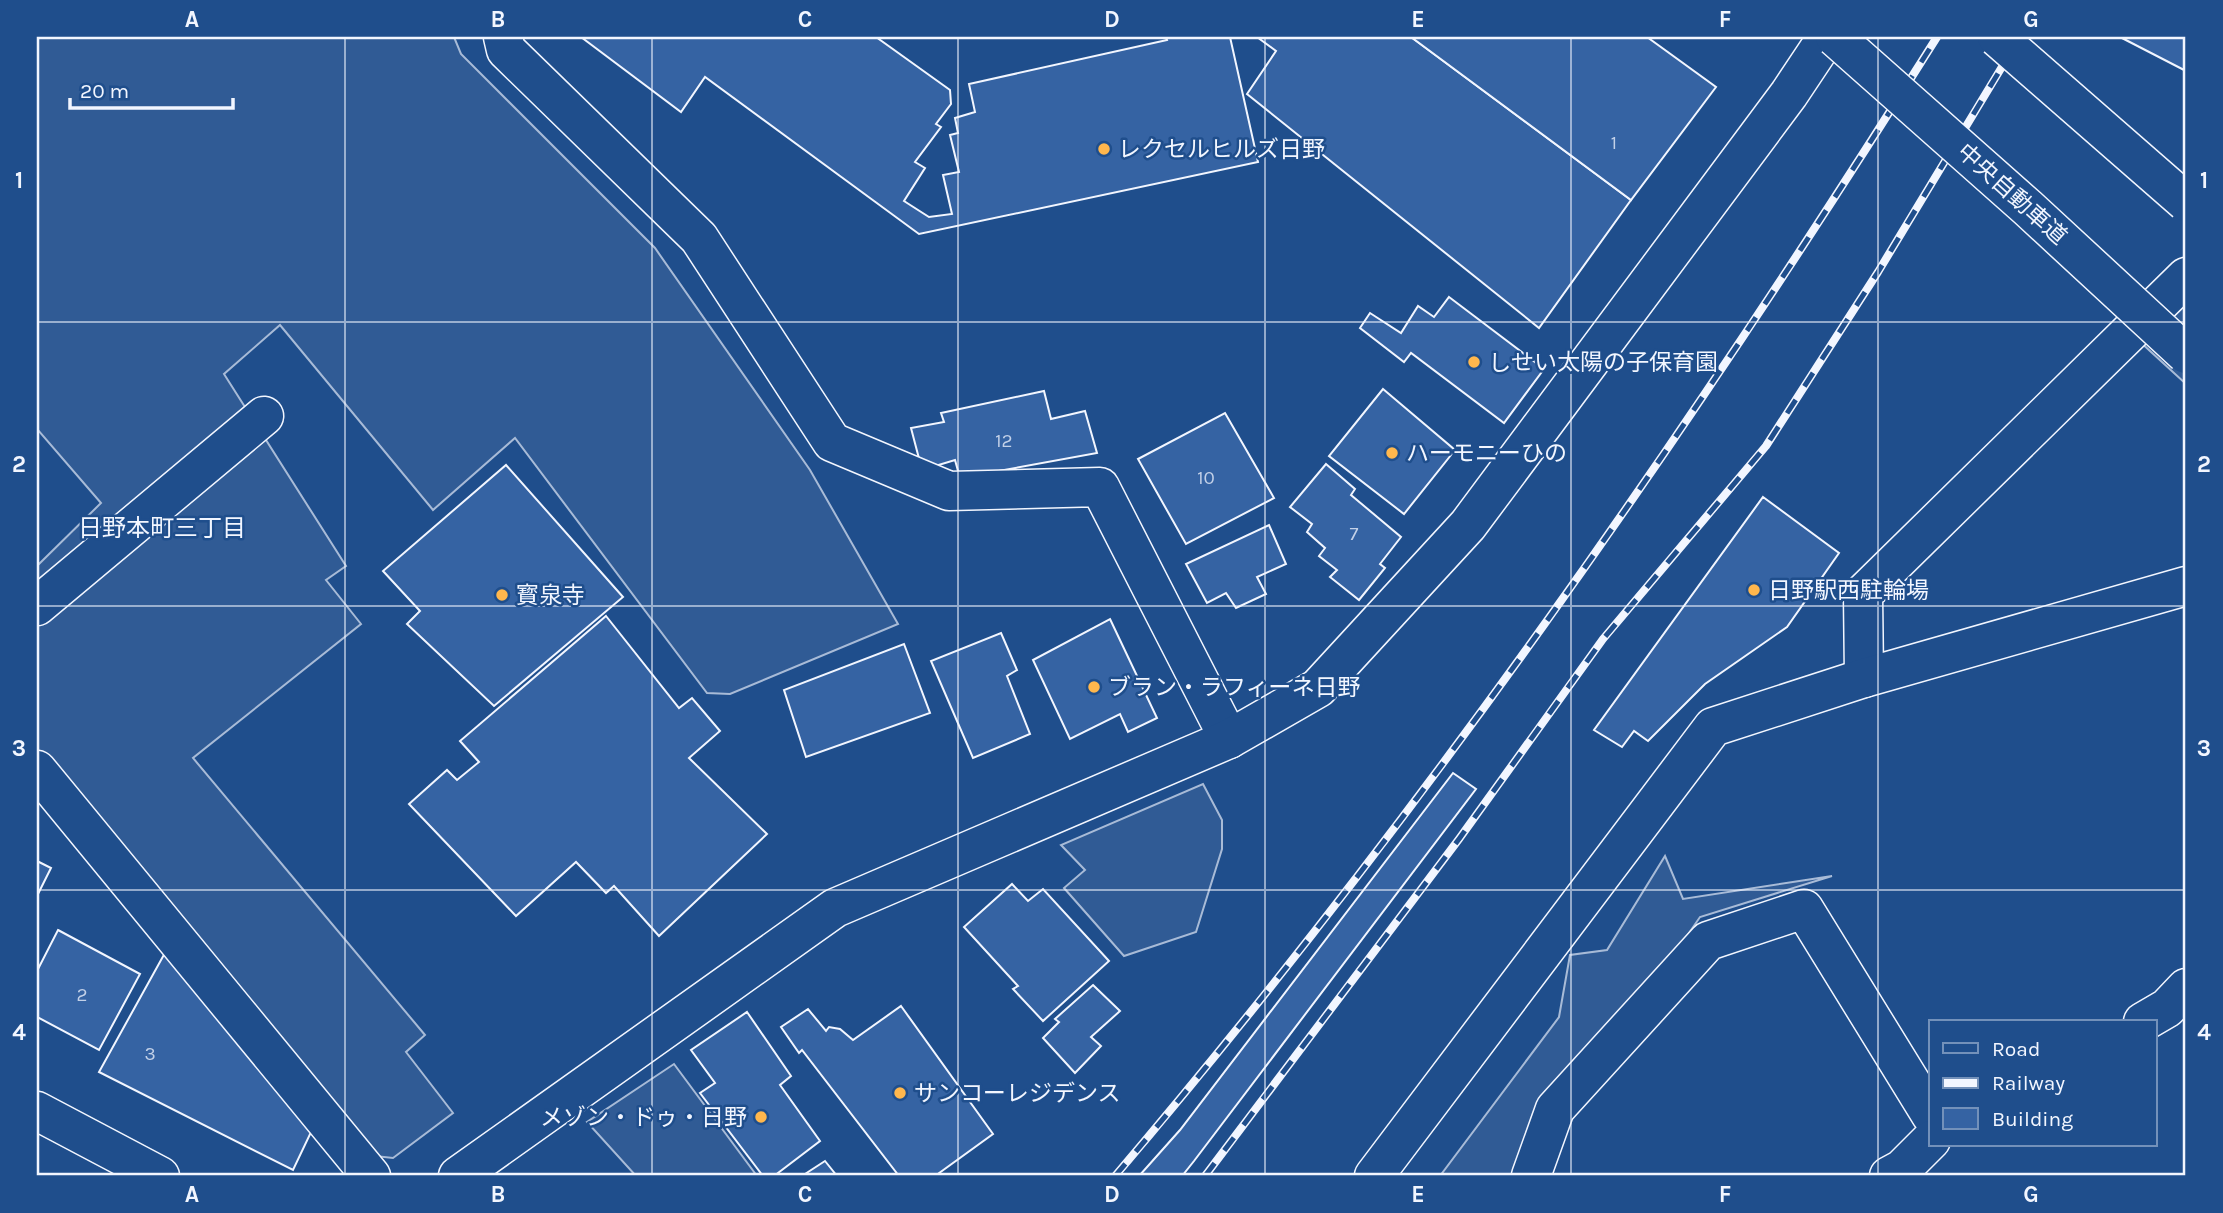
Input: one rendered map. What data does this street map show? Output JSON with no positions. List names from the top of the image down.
{
  "streets": {
    "main road": ["中央自動車道"]
  },
  "districts": ["日野本町三丁目"],
  "places": [
    "レクセルヒルズ日野",
    "しせい太陽の子保育園",
    "ハーモニーひの",
    "日野駅西駐輪場",
    "寳泉寺",
    "ブラン・ラフィーネ日野",
    "サンコーレジデンス",
    "メゾン・ドゥ・日野"
  ],
  "house_numbers": [
    "1",
    "12",
    "10",
    "7",
    "2",
    "3"
  ],
  "legend": ["Road", "Railway", "Building"],
  "scale_bar": "20 m",
  "grid": {
    "columns": [
      "A",
      "B",
      "C",
      "D",
      "E",
      "F",
      "G"
    ],
    "rows": [
      "1",
      "2",
      "3",
      "4"
    ]
  }
}
